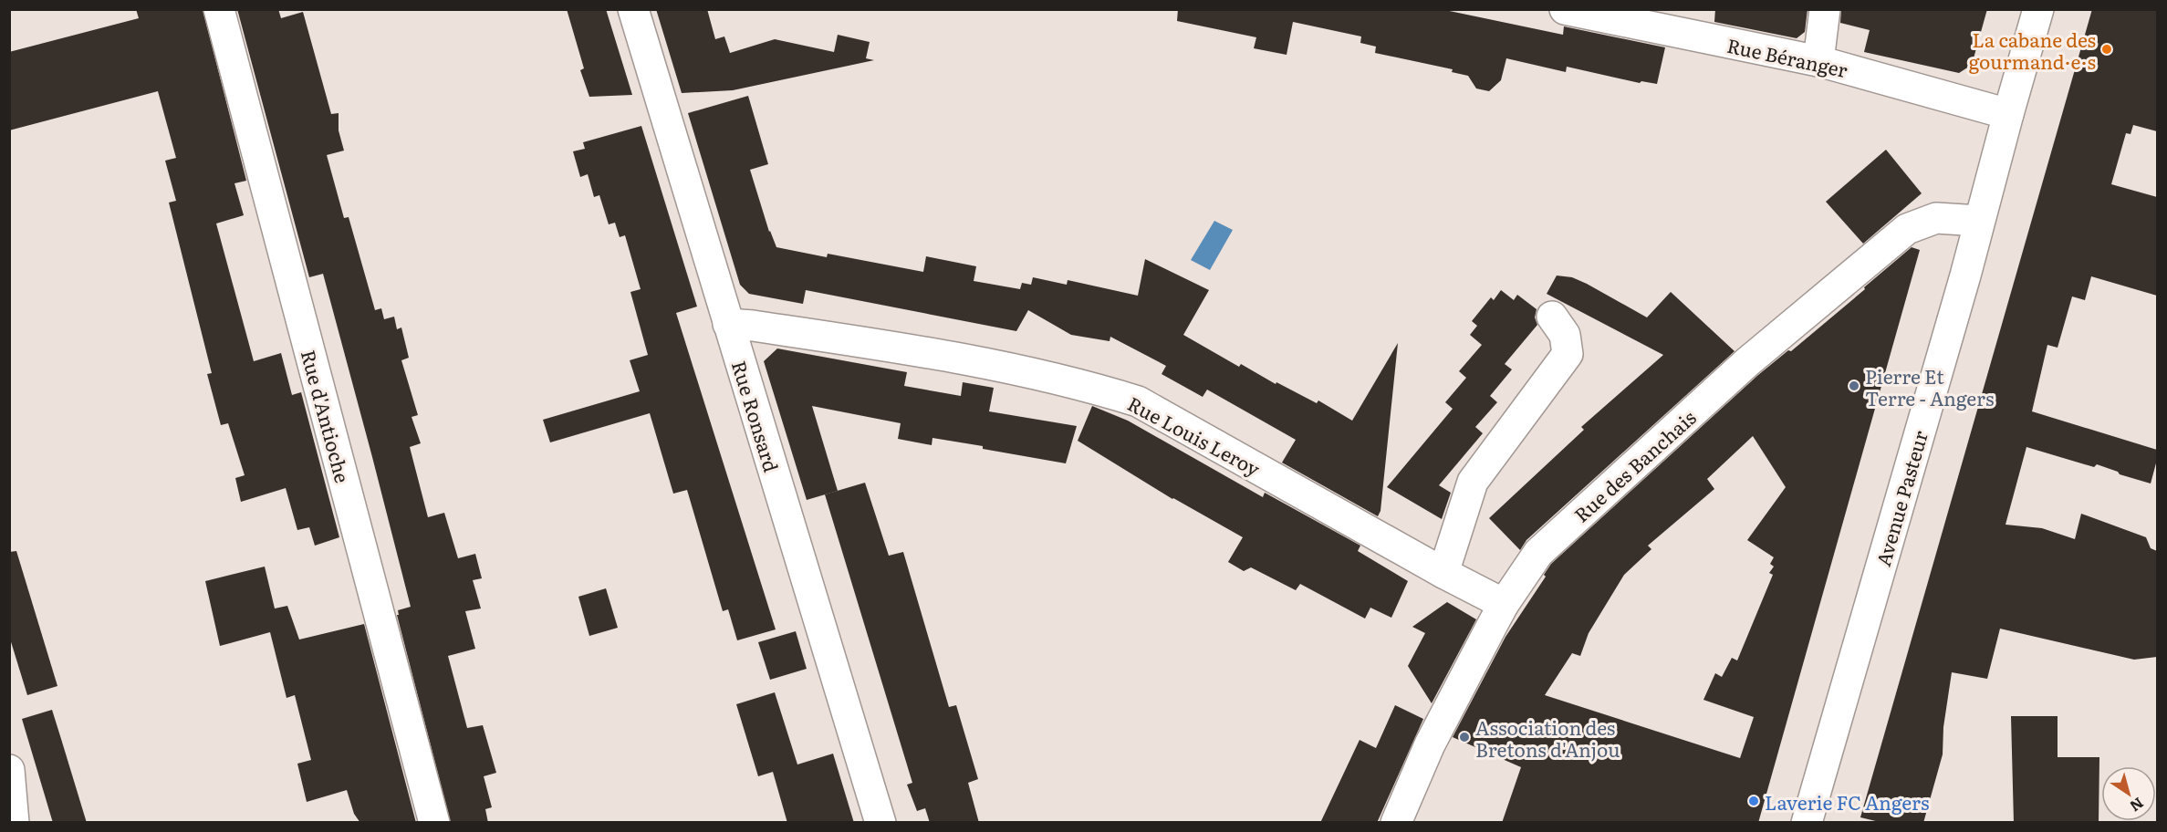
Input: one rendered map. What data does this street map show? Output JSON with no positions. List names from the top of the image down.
{
  "streets": {
    "street": [
      "Rue Béranger",
      "Rue d'Antioche",
      "Rue Ronsard",
      "Rue Louis Leroy",
      "Rue des Banchais",
      "Avenue Pasteur"
    ]
  },
  "crossings": [
    ["Rue Béranger", "Avenue Pasteur"],
    ["Rue Ronsard", "Rue Louis Leroy"],
    ["Rue Louis Leroy", "Rue des Banchais"],
    ["Rue des Banchais", "Avenue Pasteur"]
  ],
  "places": [
    "La cabane des gourmand·e·s",
    "Pierre Et Terre - Angers",
    "Association des Bretons d'Anjou",
    "Laverie FC Angers"
  ],
  "north": "bottom right"
}
